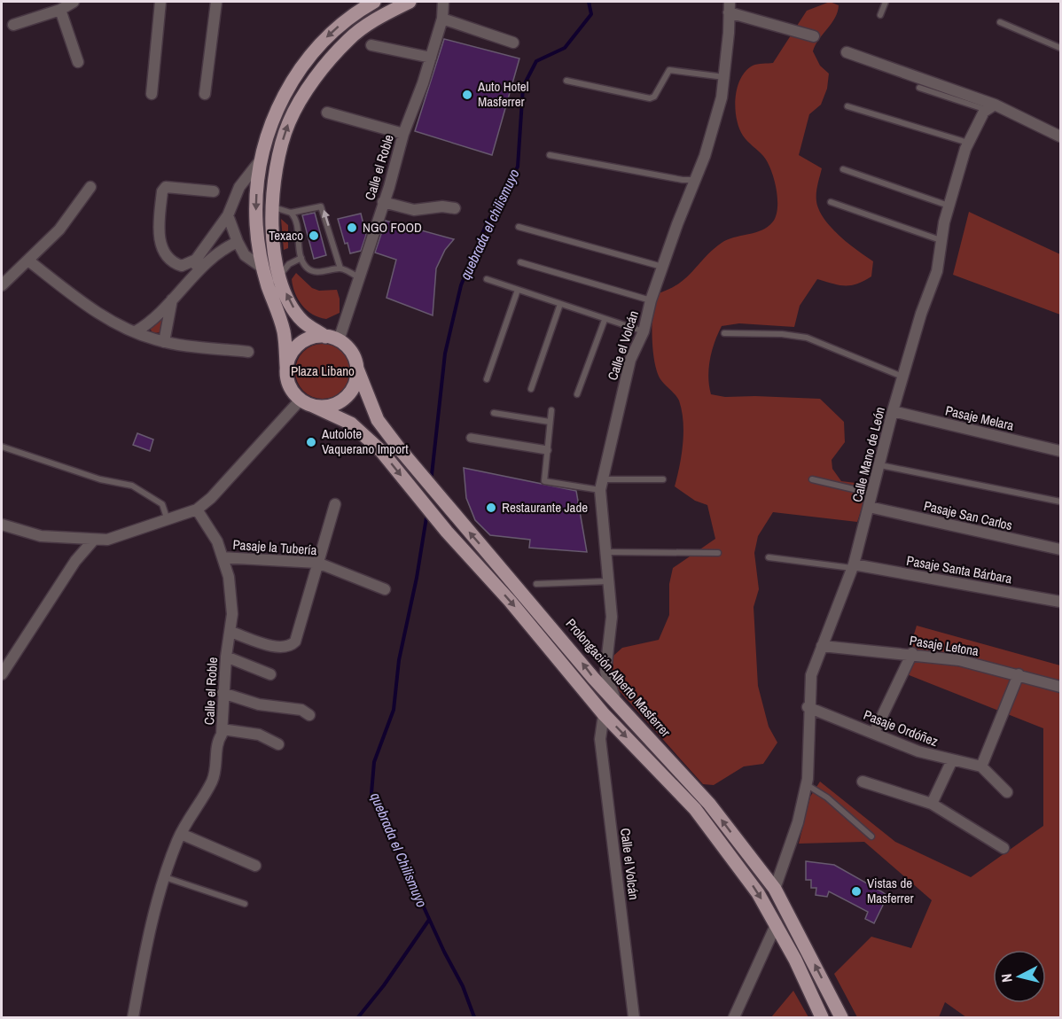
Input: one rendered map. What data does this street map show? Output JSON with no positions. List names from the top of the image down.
{
  "streets": {
    "main road": ["Prolongación Alberto Masferrer"],
    "street": [
      "Calle el Roble",
      "Calle el Volcán",
      "Pasaje Melara",
      "Calle Mano de León",
      "Pasaje San Carlos",
      "Pasaje la Tubería",
      "Pasaje Santa Bárbara",
      "Pasaje Letona",
      "Pasaje Ordóñez"
    ]
  },
  "crossings": [
    ["Calle el Roble", "Pasaje la Tubería"],
    ["Calle el Roble", "Prolongación Alberto Masferrer"],
    ["Calle el Volcán", "Prolongación Alberto Masferrer"],
    ["Pasaje Melara", "Calle Mano de León"],
    ["Calle Mano de León", "Pasaje San Carlos"],
    ["Calle Mano de León", "Pasaje Santa Bárbara"],
    ["Calle Mano de León", "Pasaje Letona"],
    ["Calle Mano de León", "Prolongación Alberto Masferrer"],
    ["Calle Mano de León", "Pasaje Ordóñez"]
  ],
  "water": ["quebrada el chilismuyo", "quebrada el Chilismuyo"],
  "parks": ["Plaza Libano"],
  "places": [
    "Auto Hotel Masferrer",
    "NGO FOOD",
    "Texaco",
    "Autolote Vaquerano Import",
    "Restaurante Jade",
    "Vistas de Masferrer"
  ],
  "north": "left"
}
